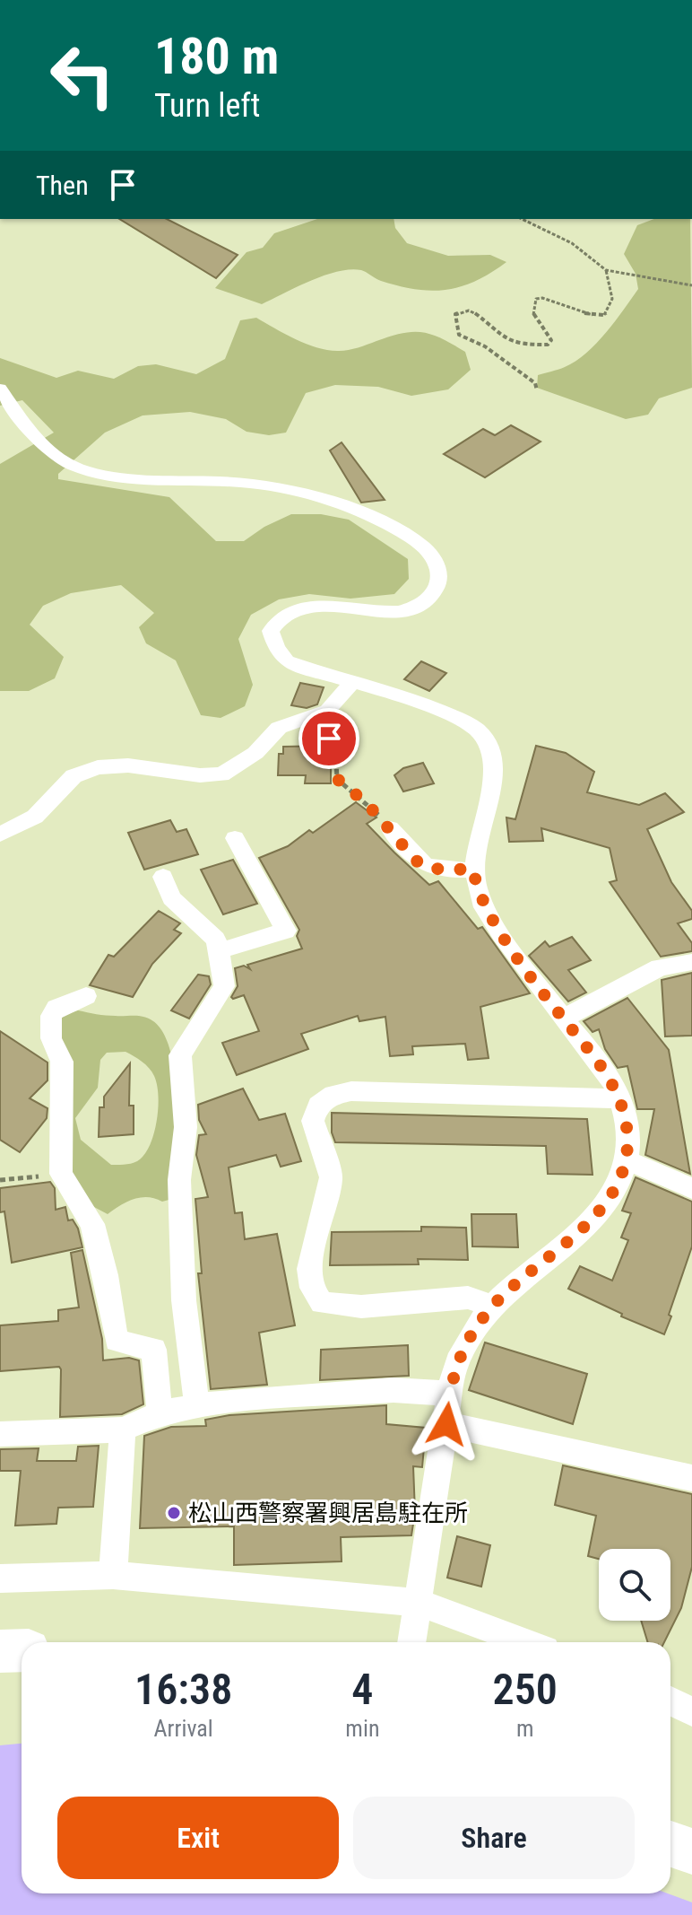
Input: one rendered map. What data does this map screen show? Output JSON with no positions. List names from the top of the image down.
{
  "places": ["松山西警察署興居島駐在所"],
  "page": {
    "turn": ["180 m", "Turn left"],
    "then": "Then",
    "eta": [
      "16:38",
      "Arrival",
      "4",
      "min",
      "250",
      "m"
    ],
    "buttons": ["Exit", "Share"]
  }
}
